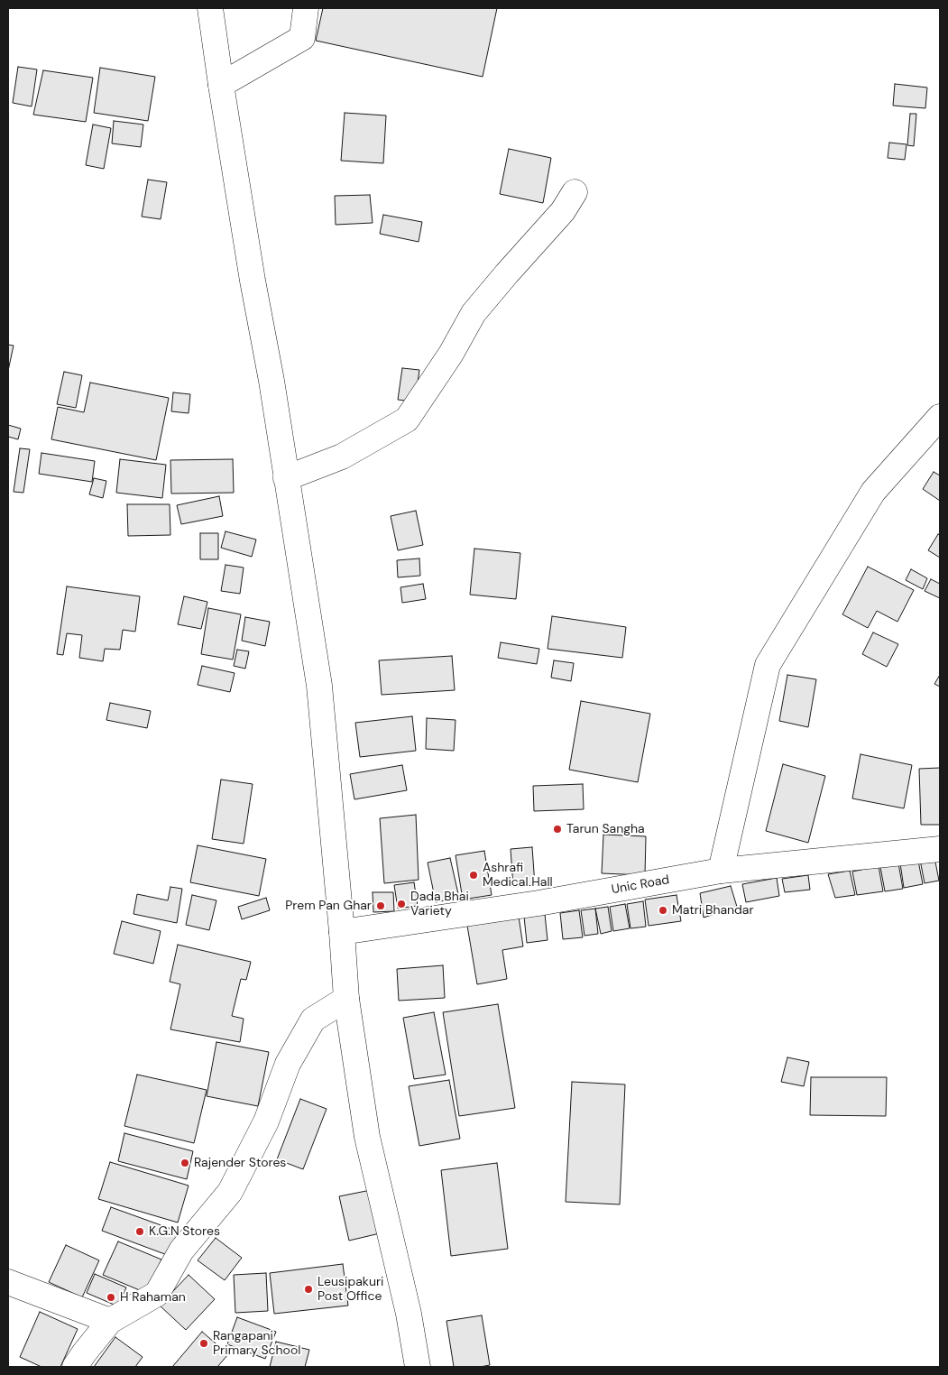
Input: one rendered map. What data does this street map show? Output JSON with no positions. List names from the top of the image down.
{
  "streets": {
    "main road": ["Unic Road"]
  },
  "places": [
    "Tarun Sangha",
    "Ashrafi Medical Hall",
    "Dada Bhai Variety",
    "Prem Pan Ghar",
    "Matri Bhandar",
    "Rajender Stores",
    "K.G.N Stores",
    "Leusipakuri Post Office",
    "H Rahaman",
    "Rangapani Primary School"
  ]
}
